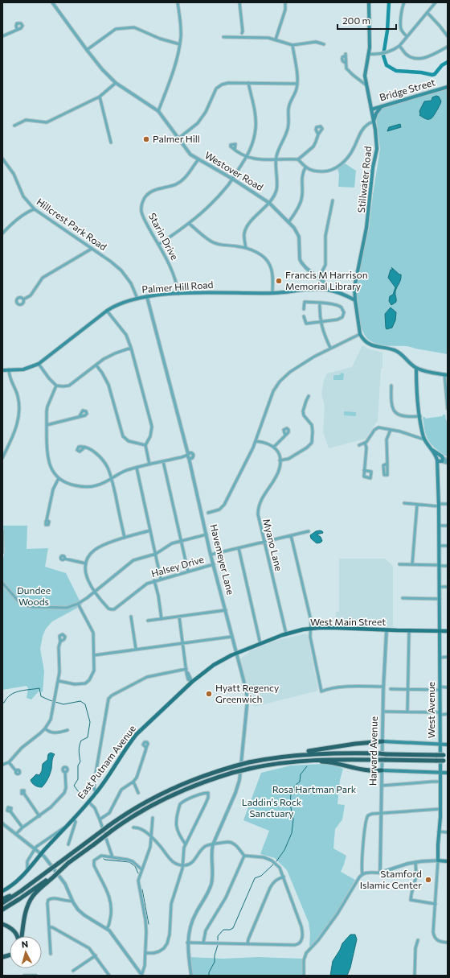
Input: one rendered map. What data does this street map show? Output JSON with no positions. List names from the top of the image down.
{
  "streets": {
    "main road": [
      "Bridge Street",
      "Stillwater Road",
      "Palmer Hill Road",
      "West Main Street",
      "West Avenue",
      "East Putnam Avenue"
    ],
    "street": [
      "Westover Road",
      "Hillcrest Park Road",
      "Starin Drive",
      "Myano Lane",
      "Havemeyer Lane",
      "Halsey Drive",
      "Harvard Avenue"
    ]
  },
  "crossings": [
    ["Bridge Street", "Stillwater Road"],
    ["Westover Road", "Starin Drive"],
    ["Westover Road", "Palmer Hill Road"],
    ["Stillwater Road", "Palmer Hill Road"],
    ["Hillcrest Park Road", "Palmer Hill Road"],
    ["Starin Drive", "Palmer Hill Road"],
    ["Palmer Hill Road", "Havemeyer Lane"],
    ["Myano Lane", "West Main Street"],
    ["Havemeyer Lane", "Halsey Drive"],
    ["Havemeyer Lane", "East Putnam Avenue"],
    ["West Main Street", "West Avenue"],
    ["West Main Street", "Harvard Avenue"],
    ["West Main Street", "East Putnam Avenue"]
  ],
  "parks": ["Dundee Woods", "Rosa Hartman Park", "Laddin's Rock Sanctuary"],
  "places": [
    "Palmer Hill",
    "Francis M Harrison Memorial Library",
    "Hyatt Regency Greenwich",
    "Stamford Islamic Center"
  ],
  "scale_bar": "200 m",
  "north": "top"
}
